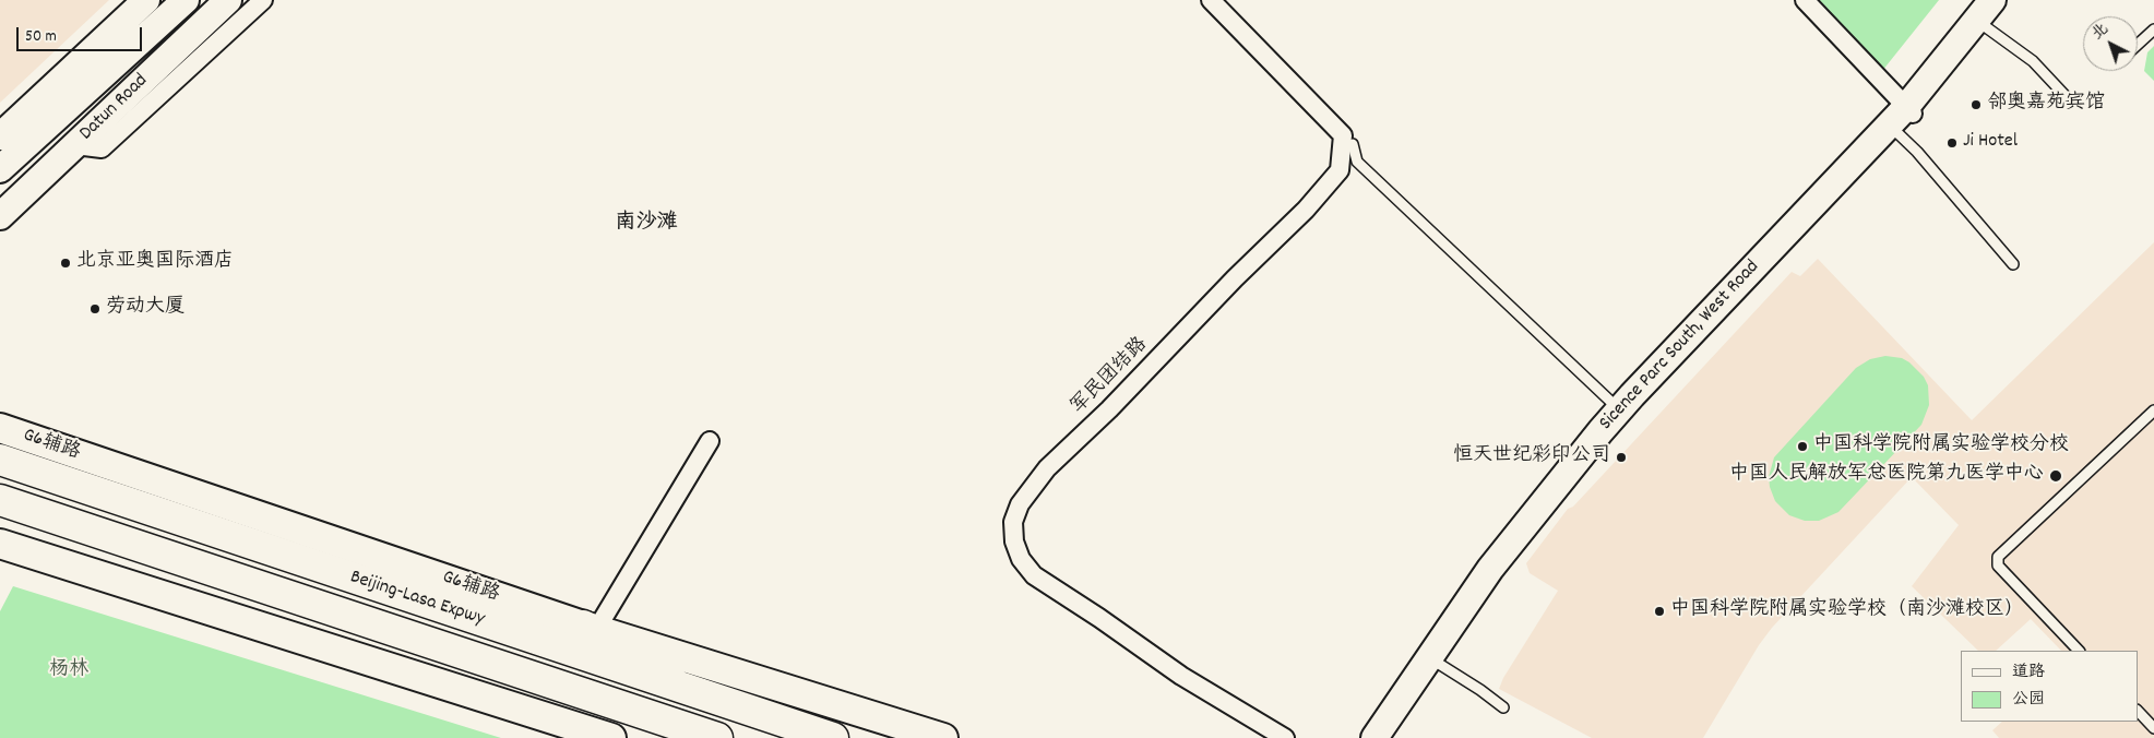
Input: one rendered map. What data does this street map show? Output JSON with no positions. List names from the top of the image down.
{
  "streets": {
    "highway": ["Beijing-Lasa Expwy"],
    "main road": ["G6辅路"],
    "street": ["Datun Road", "Sicence Parc South, West Road", "军民团结路"]
  },
  "districts": ["南沙滩"],
  "parks": ["杨林"],
  "places": [
    "邻奥嘉苑宾馆",
    "Ji Hotel",
    "北京亚奥国际酒店",
    "劳动大厦",
    "中国科学院附属实验学校分校",
    "恒天世纪彩印公司",
    "中国人民解放军总医院第九医学中心",
    "中国科学院附属实验学校（南沙滩校区）"
  ],
  "legend": ["道路", "公园"],
  "scale_bar": "50 m",
  "north": "top left"
}
